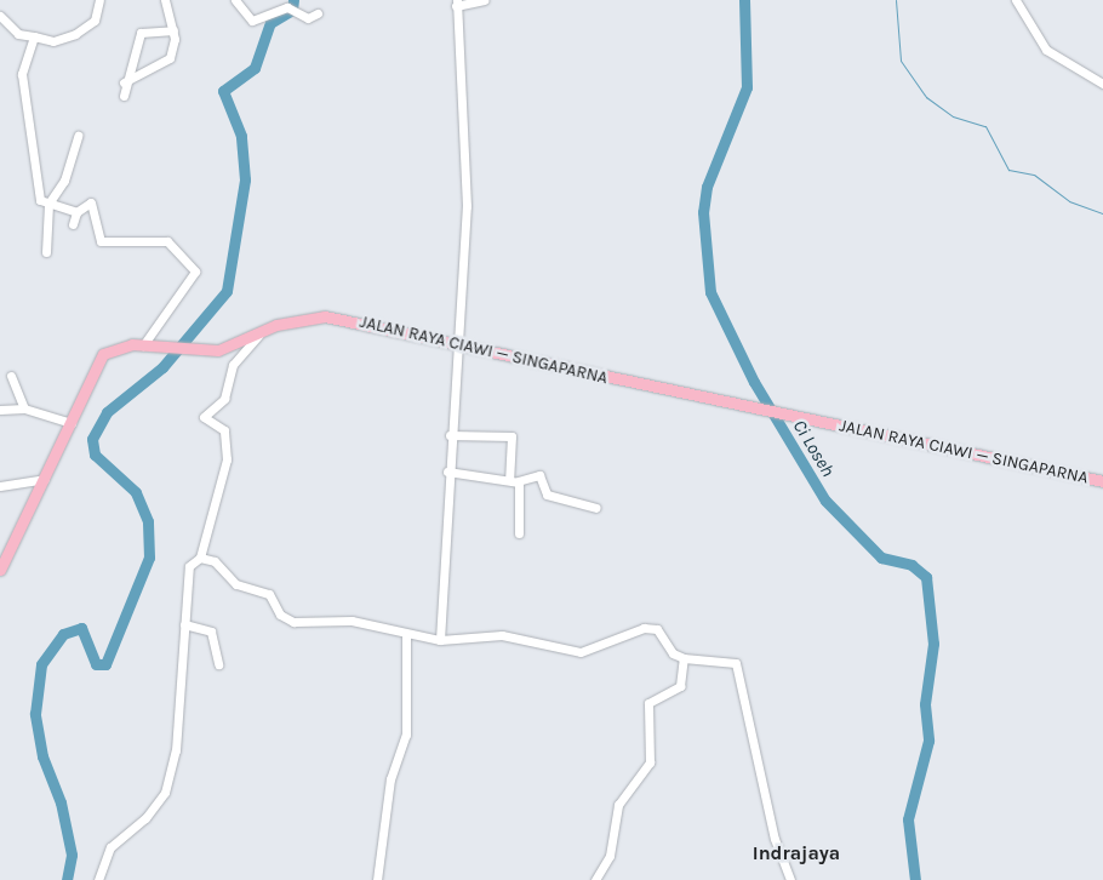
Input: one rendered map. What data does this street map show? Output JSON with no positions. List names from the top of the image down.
{
  "streets": {
    "main road": ["JALAN RAYA CIAWI — SINGAPARNA"]
  },
  "districts": ["Indrajaya"],
  "water": ["Ci Loseh"]
}
